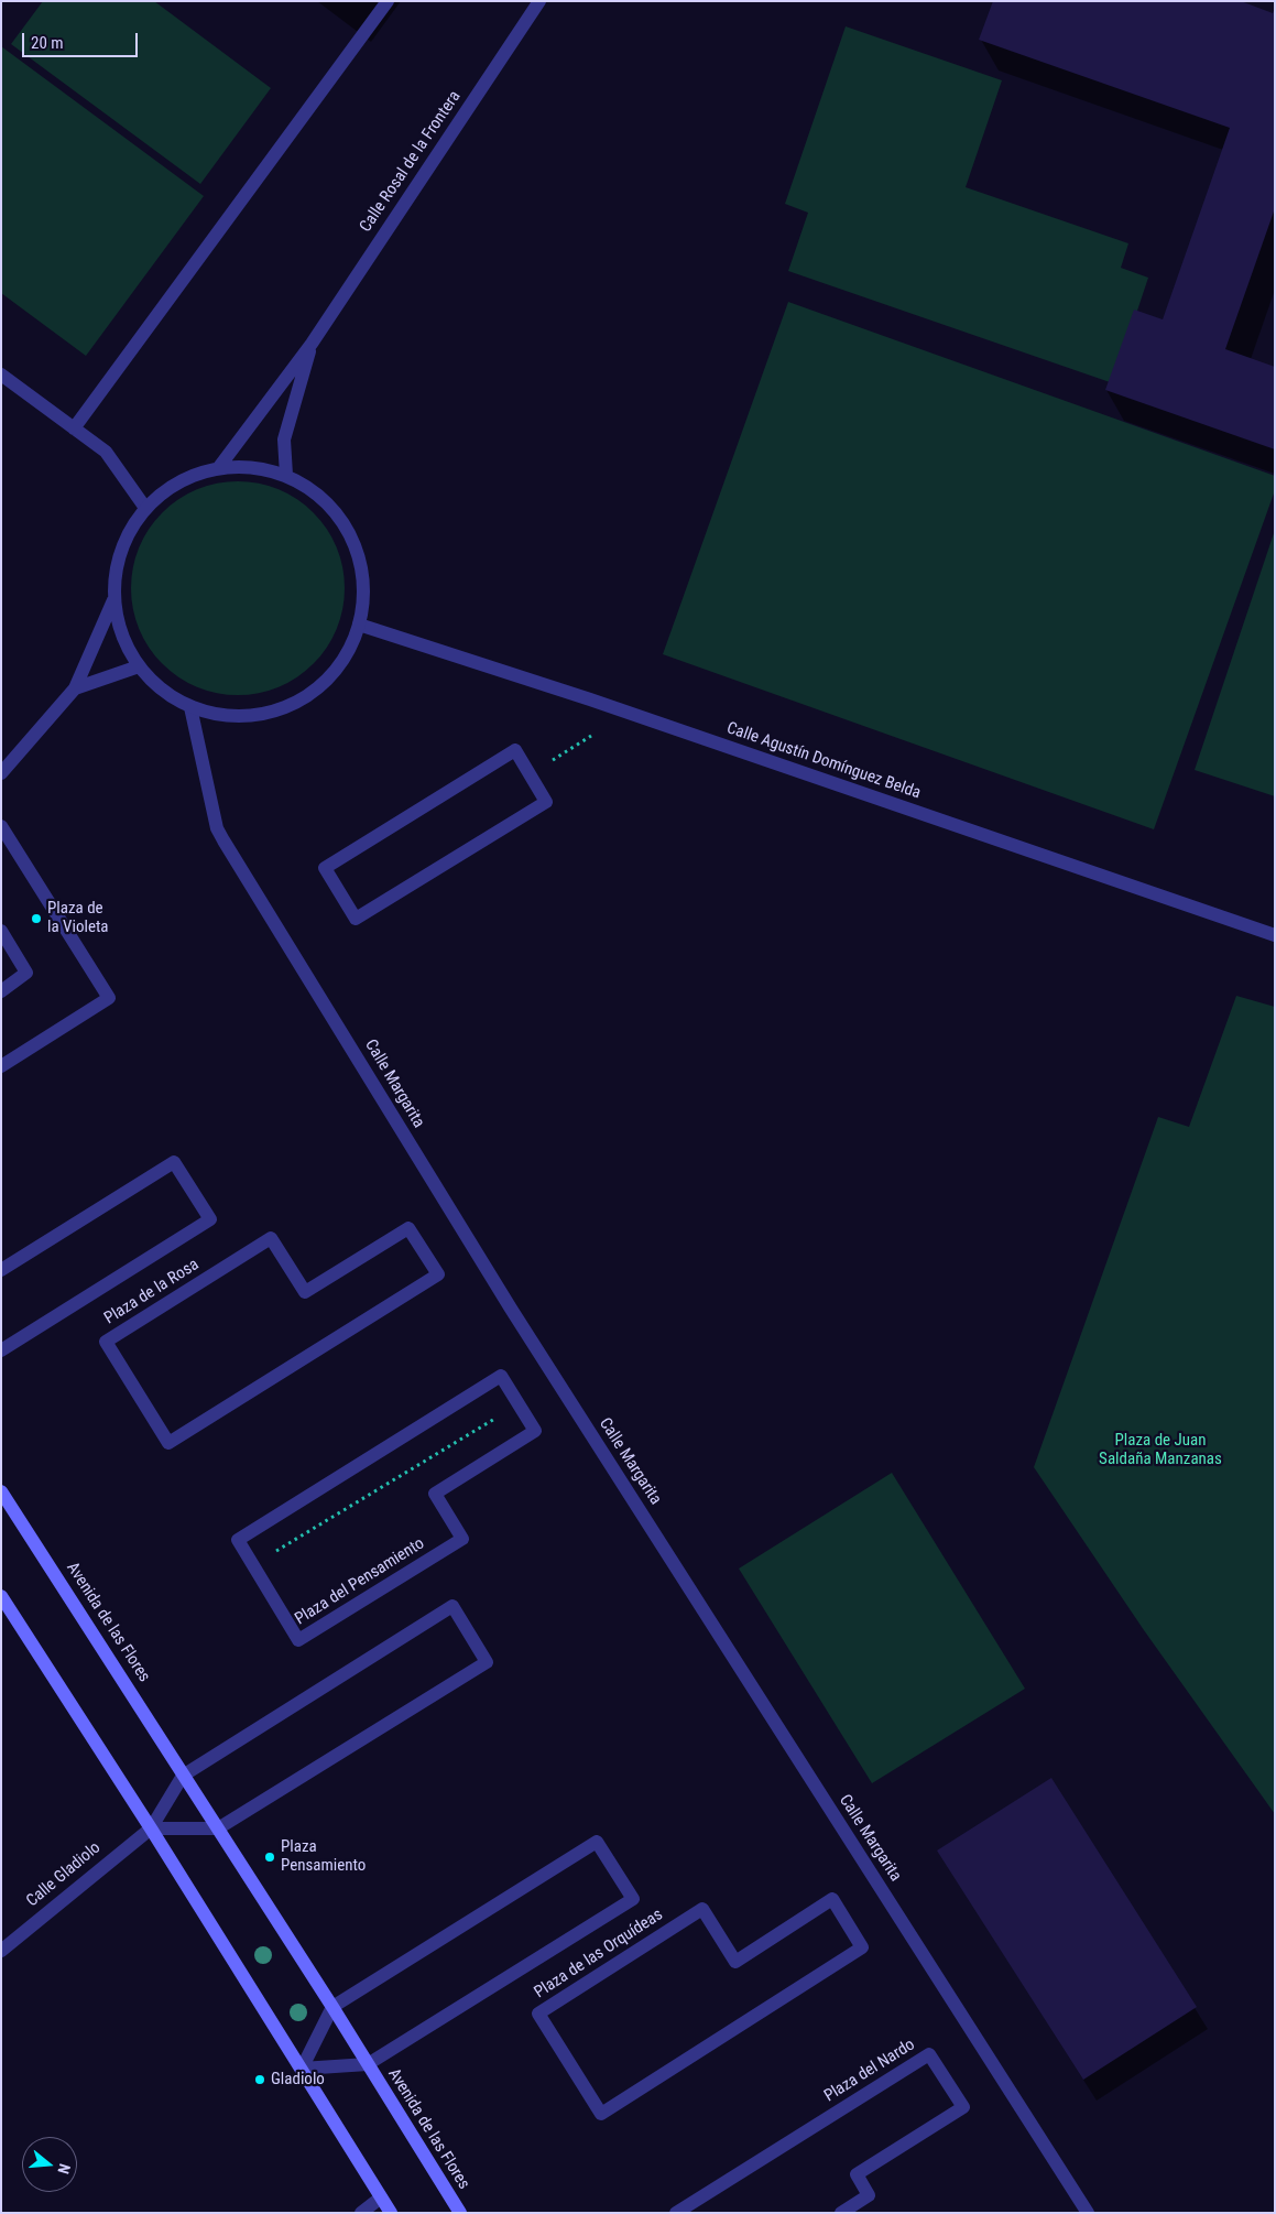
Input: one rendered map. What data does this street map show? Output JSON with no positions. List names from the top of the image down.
{
  "streets": {
    "main road": ["Avenida de las Flores"],
    "street": [
      "Calle Rosal de la Frontera",
      "Calle Agustín Domínguez Belda",
      "Calle Margarita",
      "Plaza de la Rosa",
      "Plaza del Pensamiento",
      "Calle Gladiolo",
      "Plaza de las Orquídeas",
      "Plaza del Nardo"
    ]
  },
  "crossings": [
    ["Avenida de las Flores", "Plaza de las Orquídeas"]
  ],
  "parks": ["Plaza de Juan Saldaña Manzanas"],
  "places": ["Plaza de la Violeta", "Plaza Pensamiento", "Gladiolo"],
  "scale_bar": "20 m",
  "north": "right"
}
